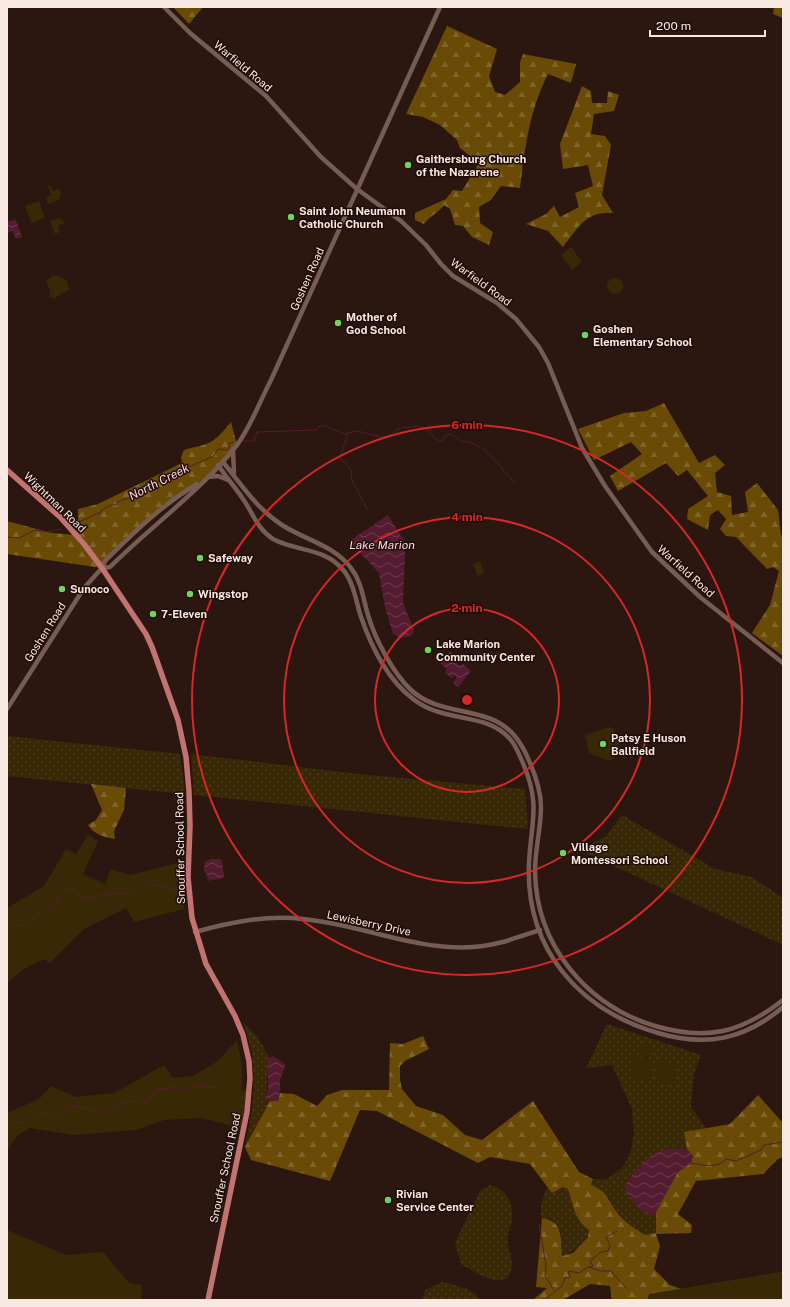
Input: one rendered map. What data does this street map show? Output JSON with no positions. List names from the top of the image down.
{
  "streets": {
    "main road": ["Wightman Road", "Snouffer School Road"],
    "street": ["Warfield Road", "Goshen Road", "Lewisberry Drive"]
  },
  "crossings": [
    ["Warfield Road", "Goshen Road"],
    ["Goshen Road", "Wightman Road"],
    ["Goshen Road", "Snouffer School Road"],
    ["Wightman Road", "Snouffer School Road"],
    ["Snouffer School Road", "Lewisberry Drive"]
  ],
  "water": ["North Creek", "Lake Marion"],
  "places": [
    "Gaithersburg Church of the Nazarene",
    "Saint John Neumann Catholic Church",
    "Mother of God School",
    "Goshen Elementary School",
    "Safeway",
    "Sunoco",
    "Wingstop",
    "7-Eleven",
    "Lake Marion Community Center",
    "Patsy E Huson Ballfield",
    "Village Montessori School",
    "Rivian Service Center"
  ],
  "scale_bar": "200 m",
  "rings": ["6 min", "4 min", "2 min"]
}
